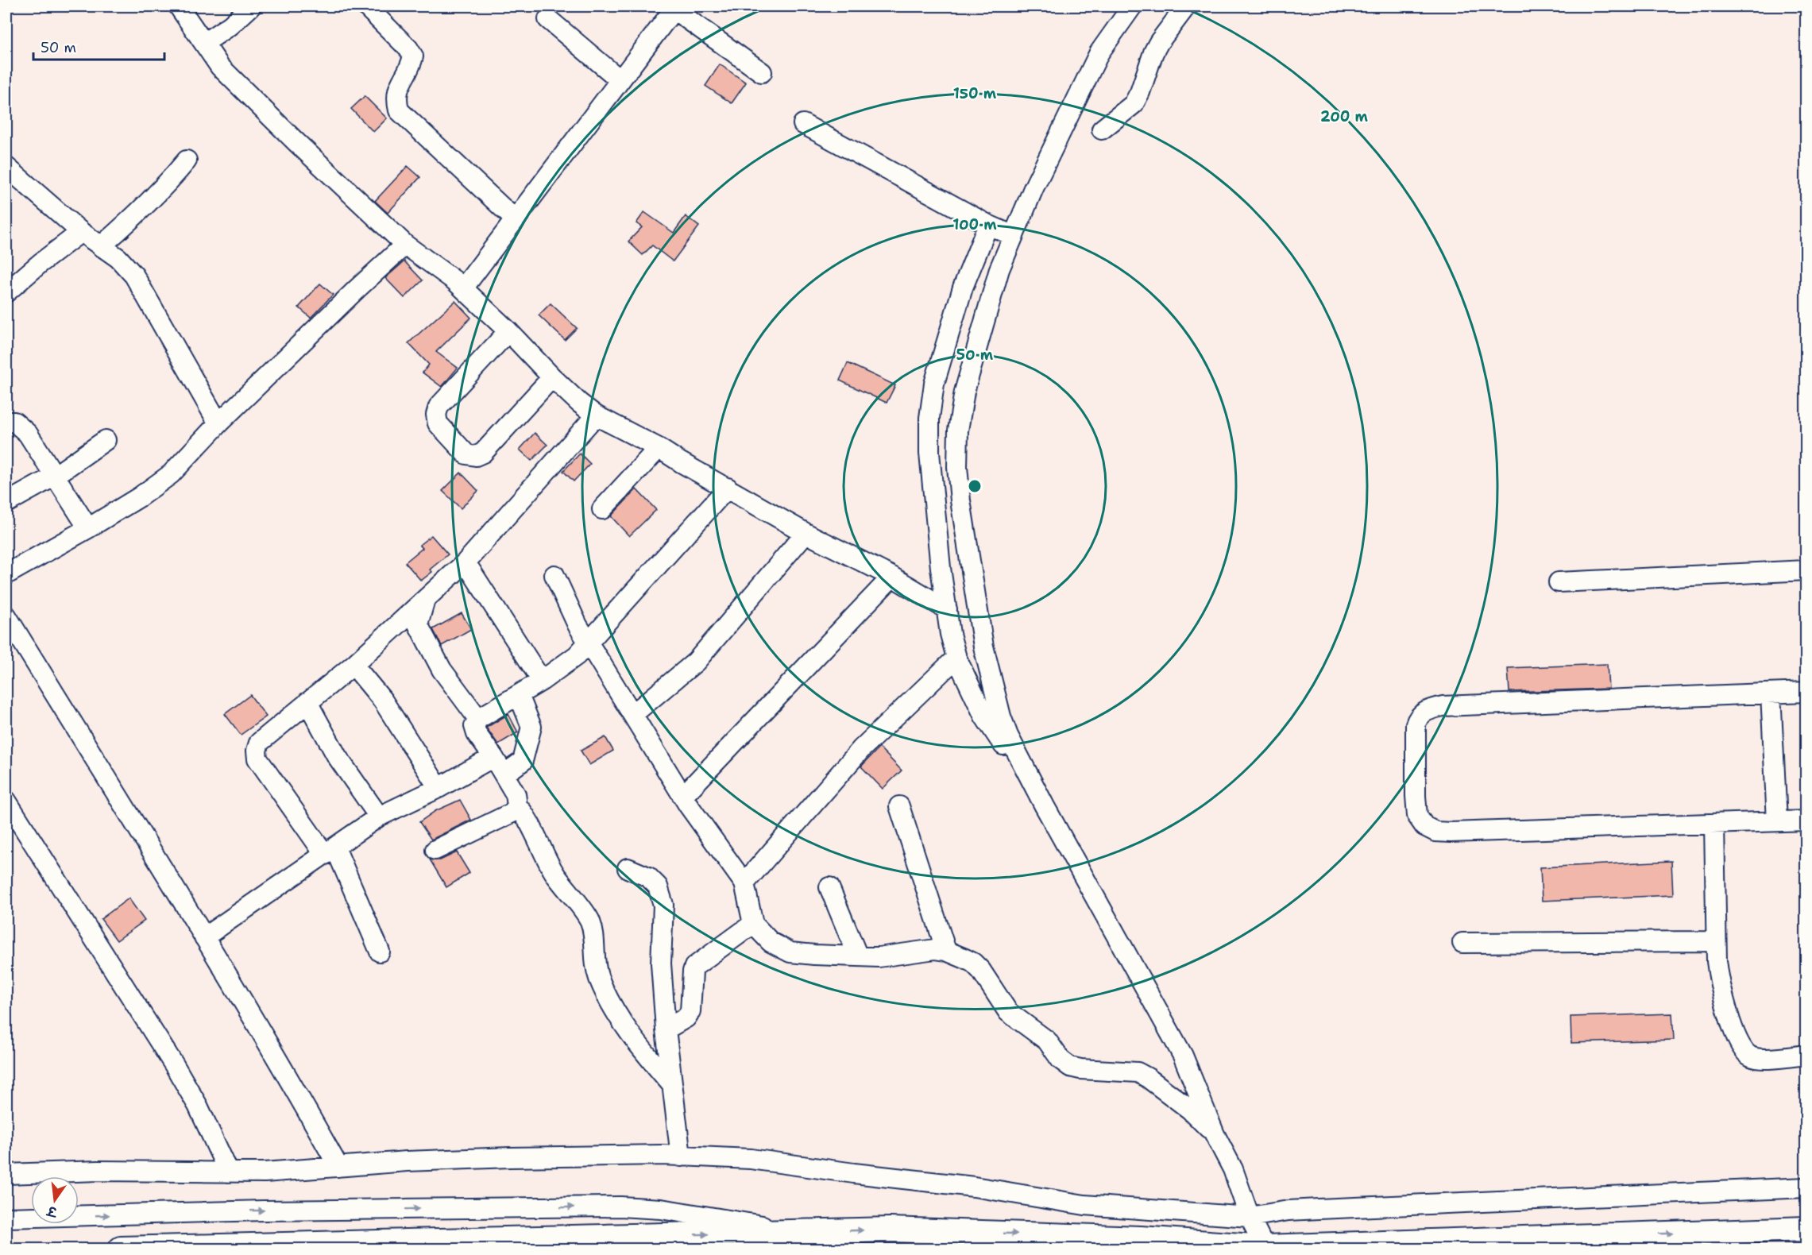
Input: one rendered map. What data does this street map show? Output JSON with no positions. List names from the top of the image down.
{
  "scale_bar": "50 m",
  "north": "bottom",
  "rings": [
    "150 m",
    "200 m",
    "100 m",
    "50 m"
  ]
}
